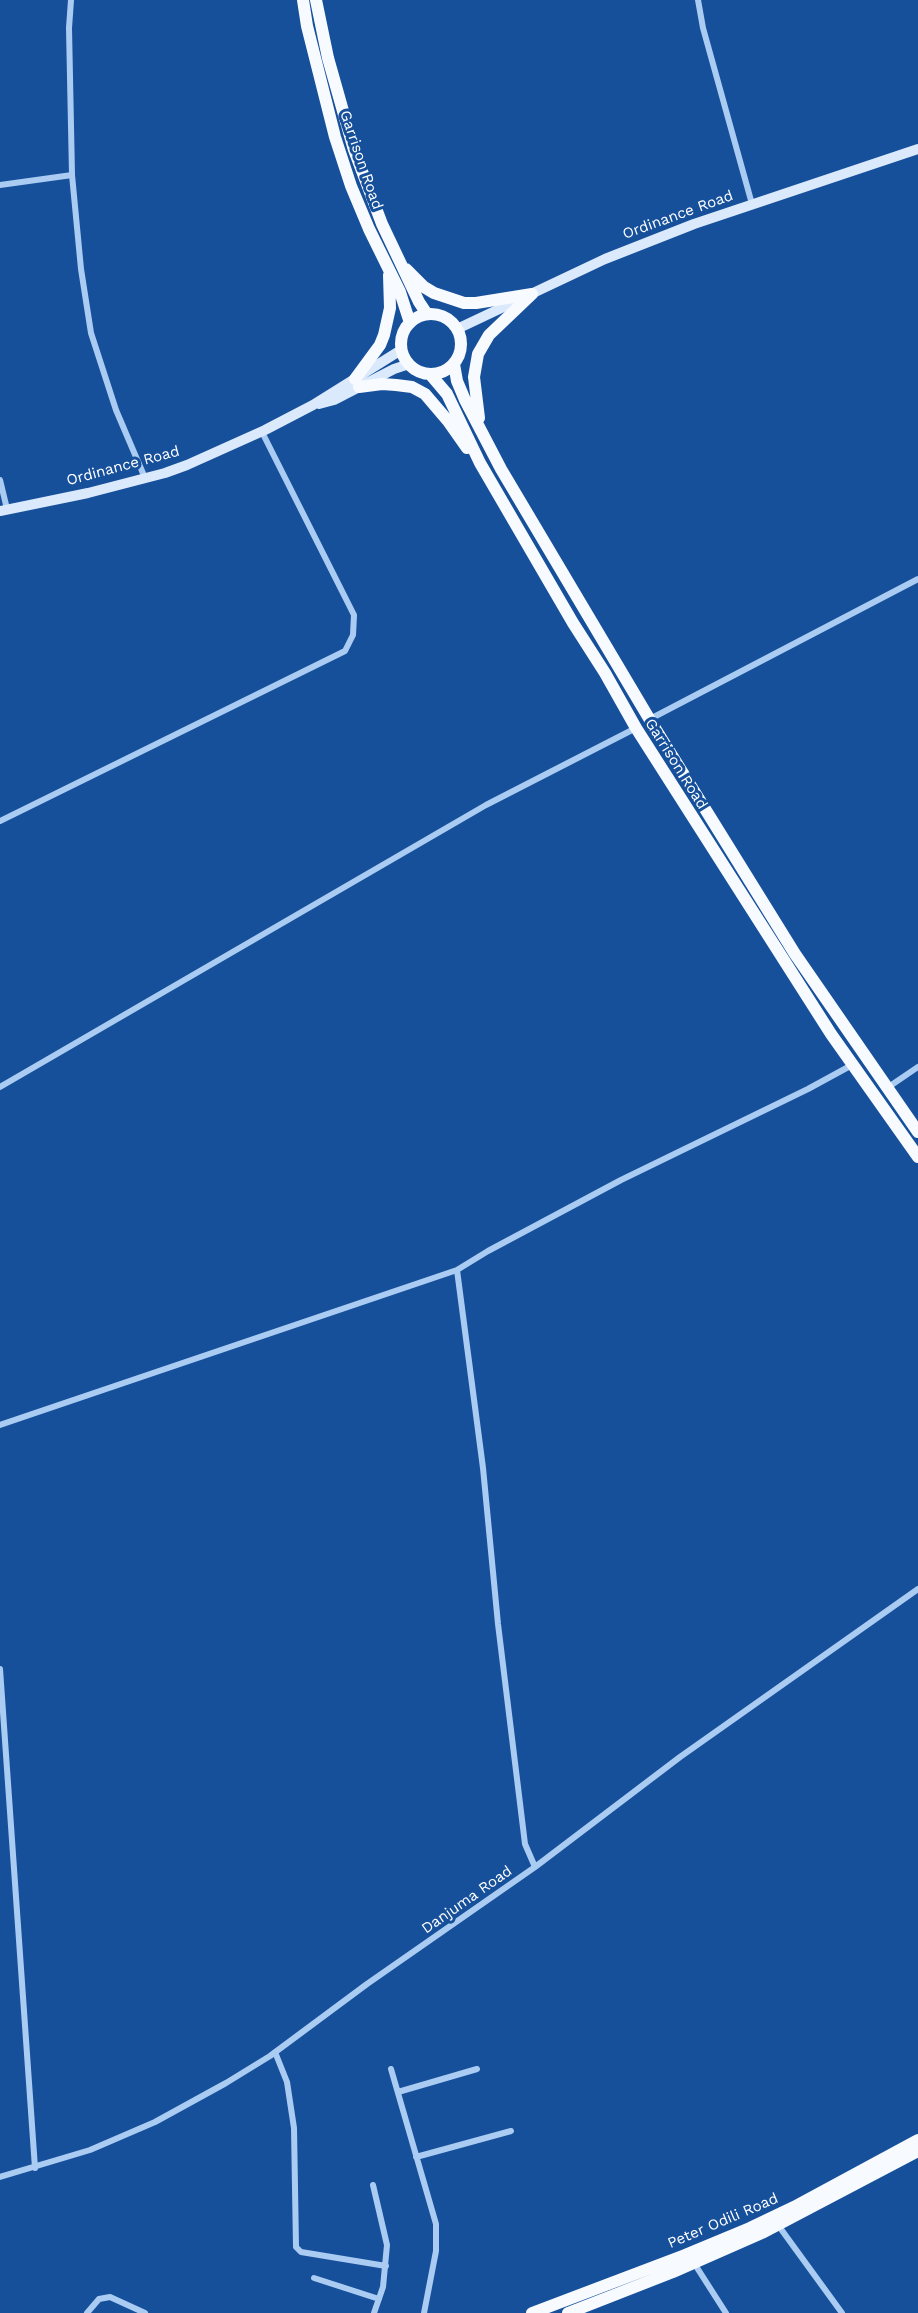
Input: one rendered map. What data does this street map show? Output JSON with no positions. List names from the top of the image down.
{
  "streets": {
    "main road": ["Garrison Road", "Peter Odili Road"],
    "street": ["Ordinance Road", "Danjuma Road"]
  },
  "crossings": [
    ["Garrison Road", "Ordinance Road"]
  ]
}
